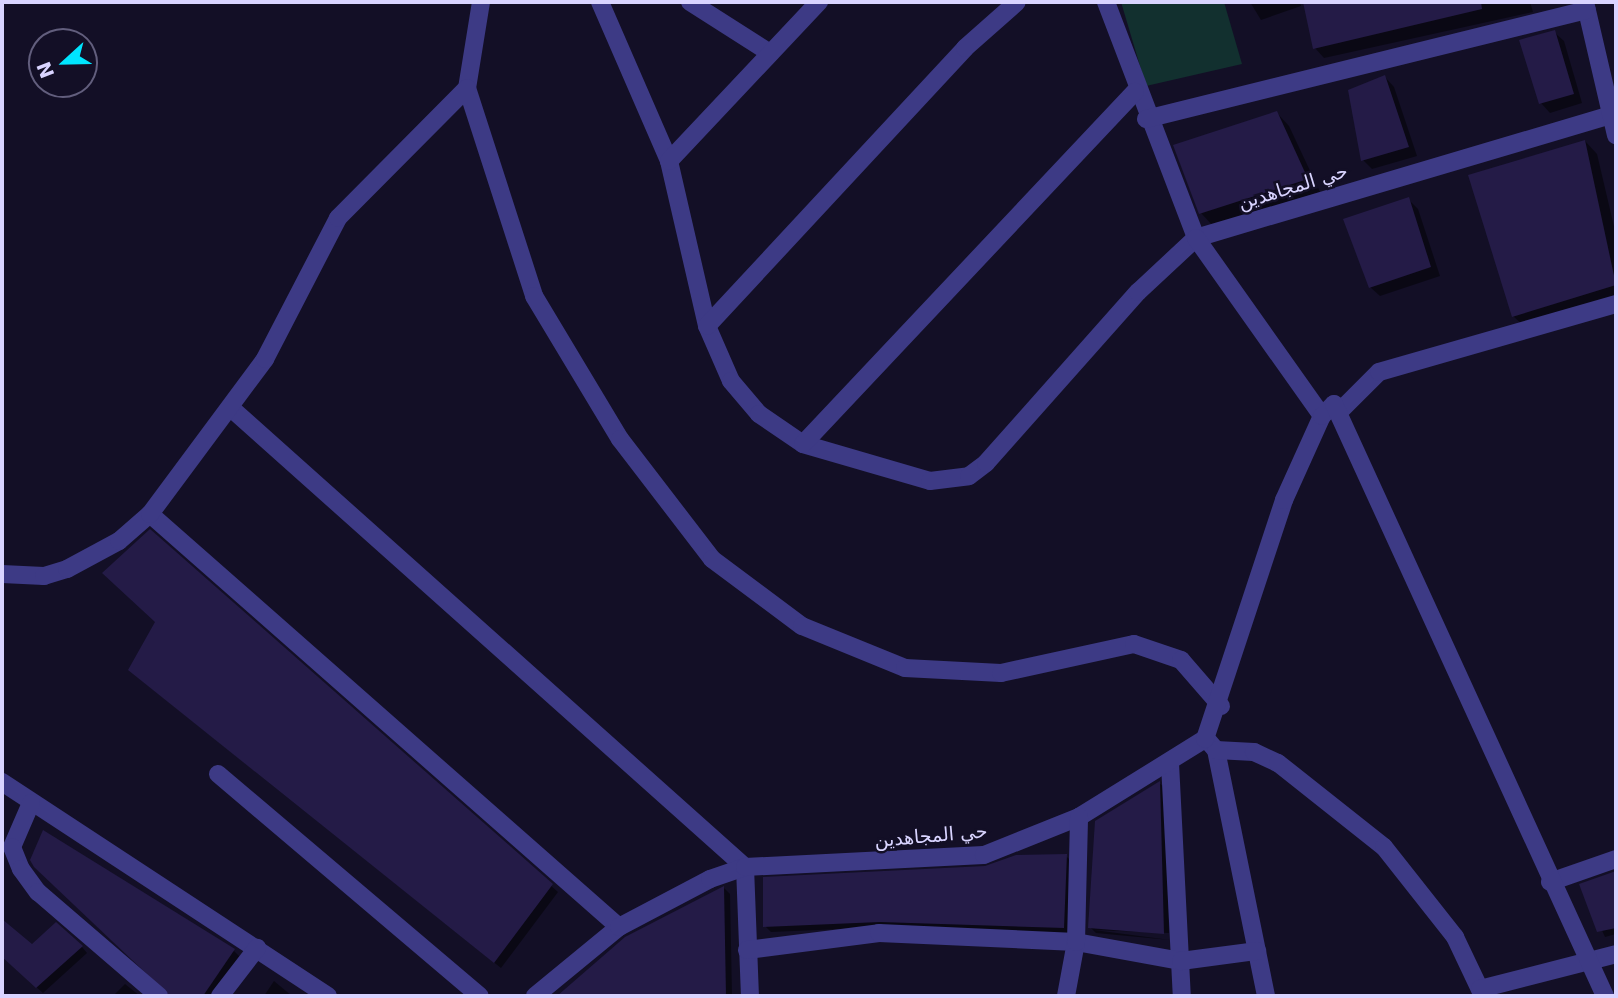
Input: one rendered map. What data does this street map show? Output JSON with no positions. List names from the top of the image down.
{
  "streets": {
    "street": ["حي المجاهدين"]
  },
  "north": "left"
}
